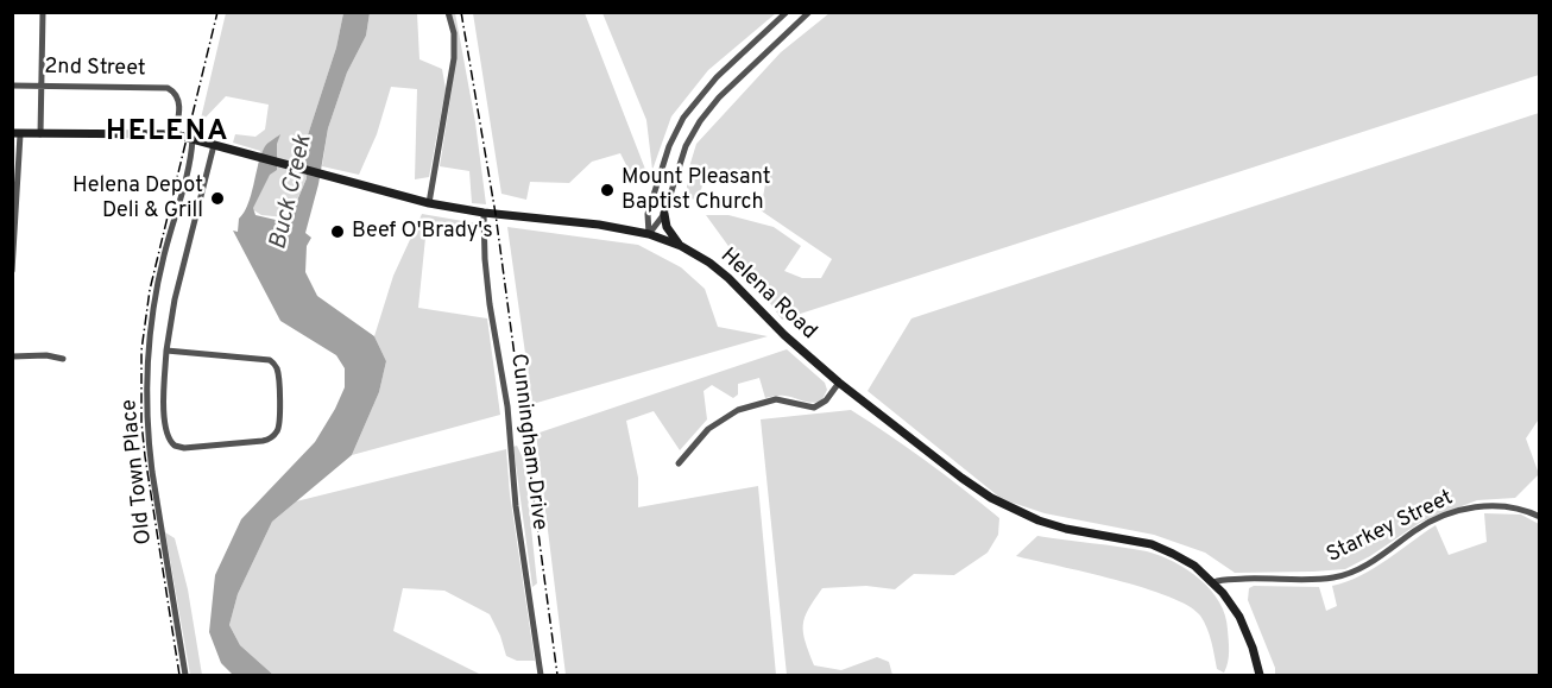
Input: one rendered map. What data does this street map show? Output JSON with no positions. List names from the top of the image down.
{
  "streets": {
    "main road": ["Helena Road"],
    "street": [
      "2nd Street",
      "Cunningham Drive",
      "Old Town Place",
      "Starkey Street"
    ]
  },
  "crossings": [
    ["2nd Street", "Helena Road"],
    ["Helena Road", "Cunningham Drive"],
    ["Helena Road", "Old Town Place"],
    ["Helena Road", "Starkey Street"]
  ],
  "districts": ["HELENA"],
  "water": ["Buck Creek"],
  "places": ["Mount Pleasant Baptist Church", "Helena Depot Deli & Grill", "Beef O'Brady's"]
}
